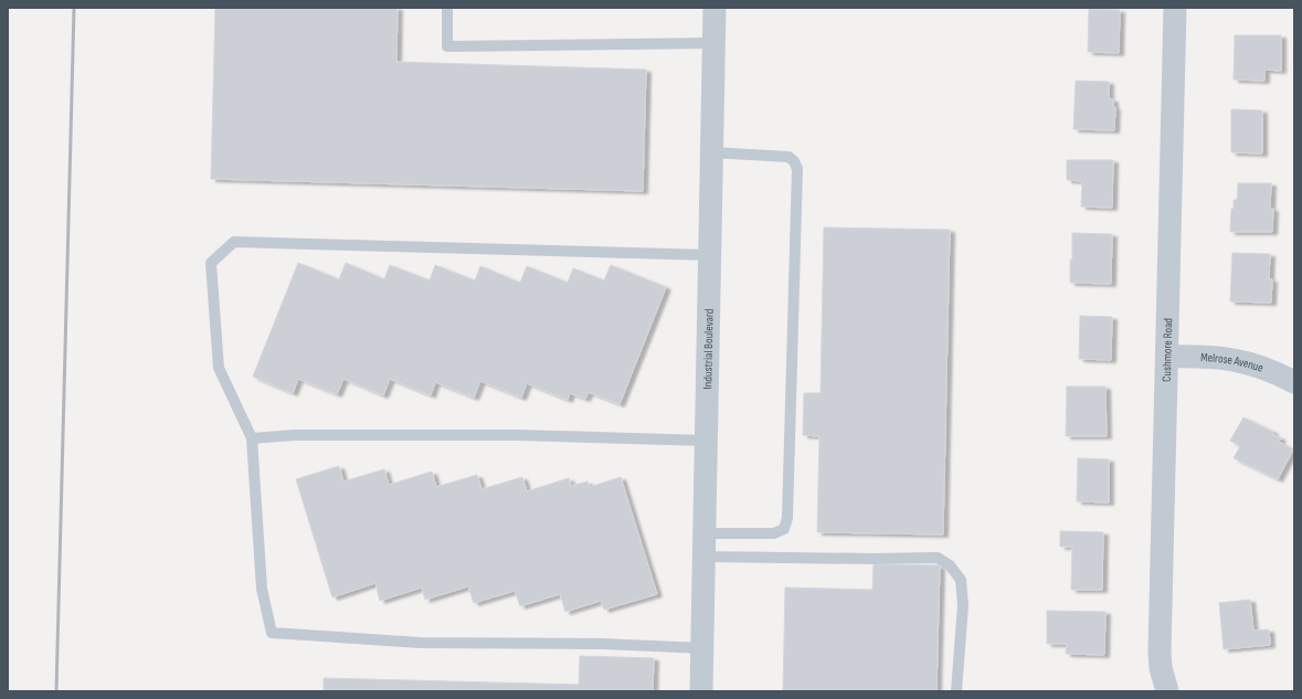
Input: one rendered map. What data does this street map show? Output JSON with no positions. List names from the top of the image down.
{
  "streets": {
    "street": ["Industrial Boulevard", "Cushmore Road", "Melrose Avenue"]
  },
  "crossings": [
    ["Cushmore Road", "Melrose Avenue"]
  ]
}
